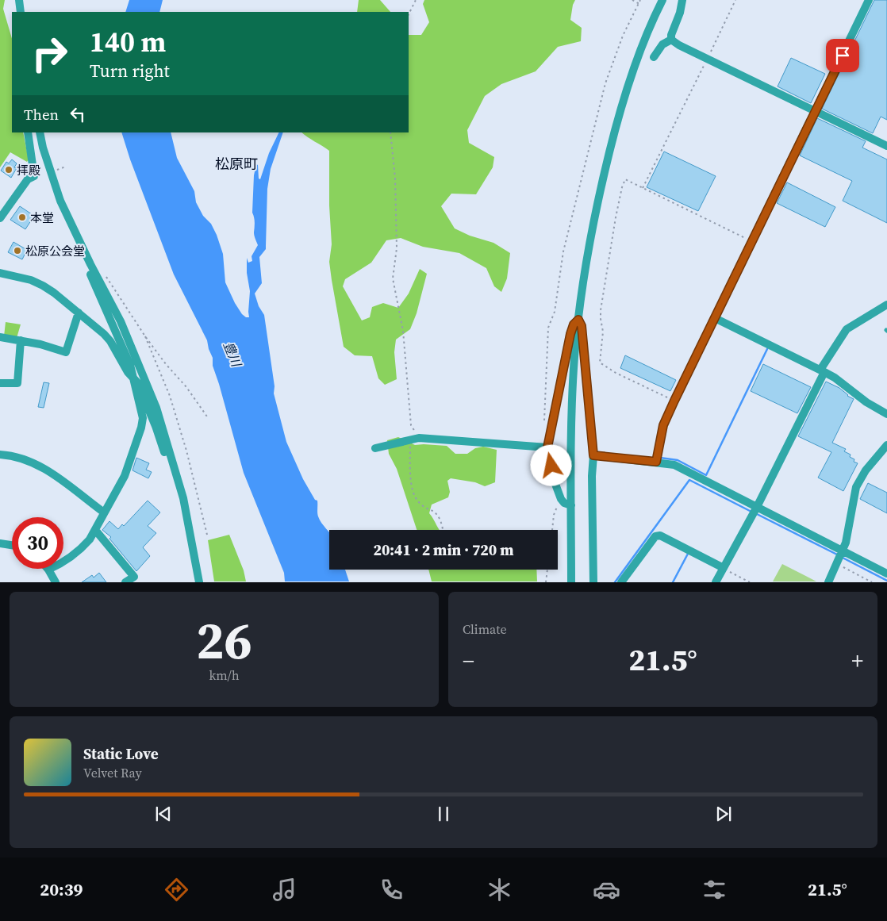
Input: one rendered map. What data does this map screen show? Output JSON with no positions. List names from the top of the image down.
{
  "districts": ["松原町"],
  "water": ["豊川"],
  "places": ["拝殿", "本堂", "松原公会堂"],
  "page": {
    "turn": ["140 m", "Turn right"],
    "then": "Then",
    "limit": "30",
    "trip": "20:41 · 2 min · 720 m",
    "tile": [
      ["26", "km/h"],
      "Climate"
    ],
    "heat": ["−", "21.5°", "+"],
    "song": ["Static Love", "Velvet Ray"],
    "tabs": ["20:39", "21.5°"]
  }
}
